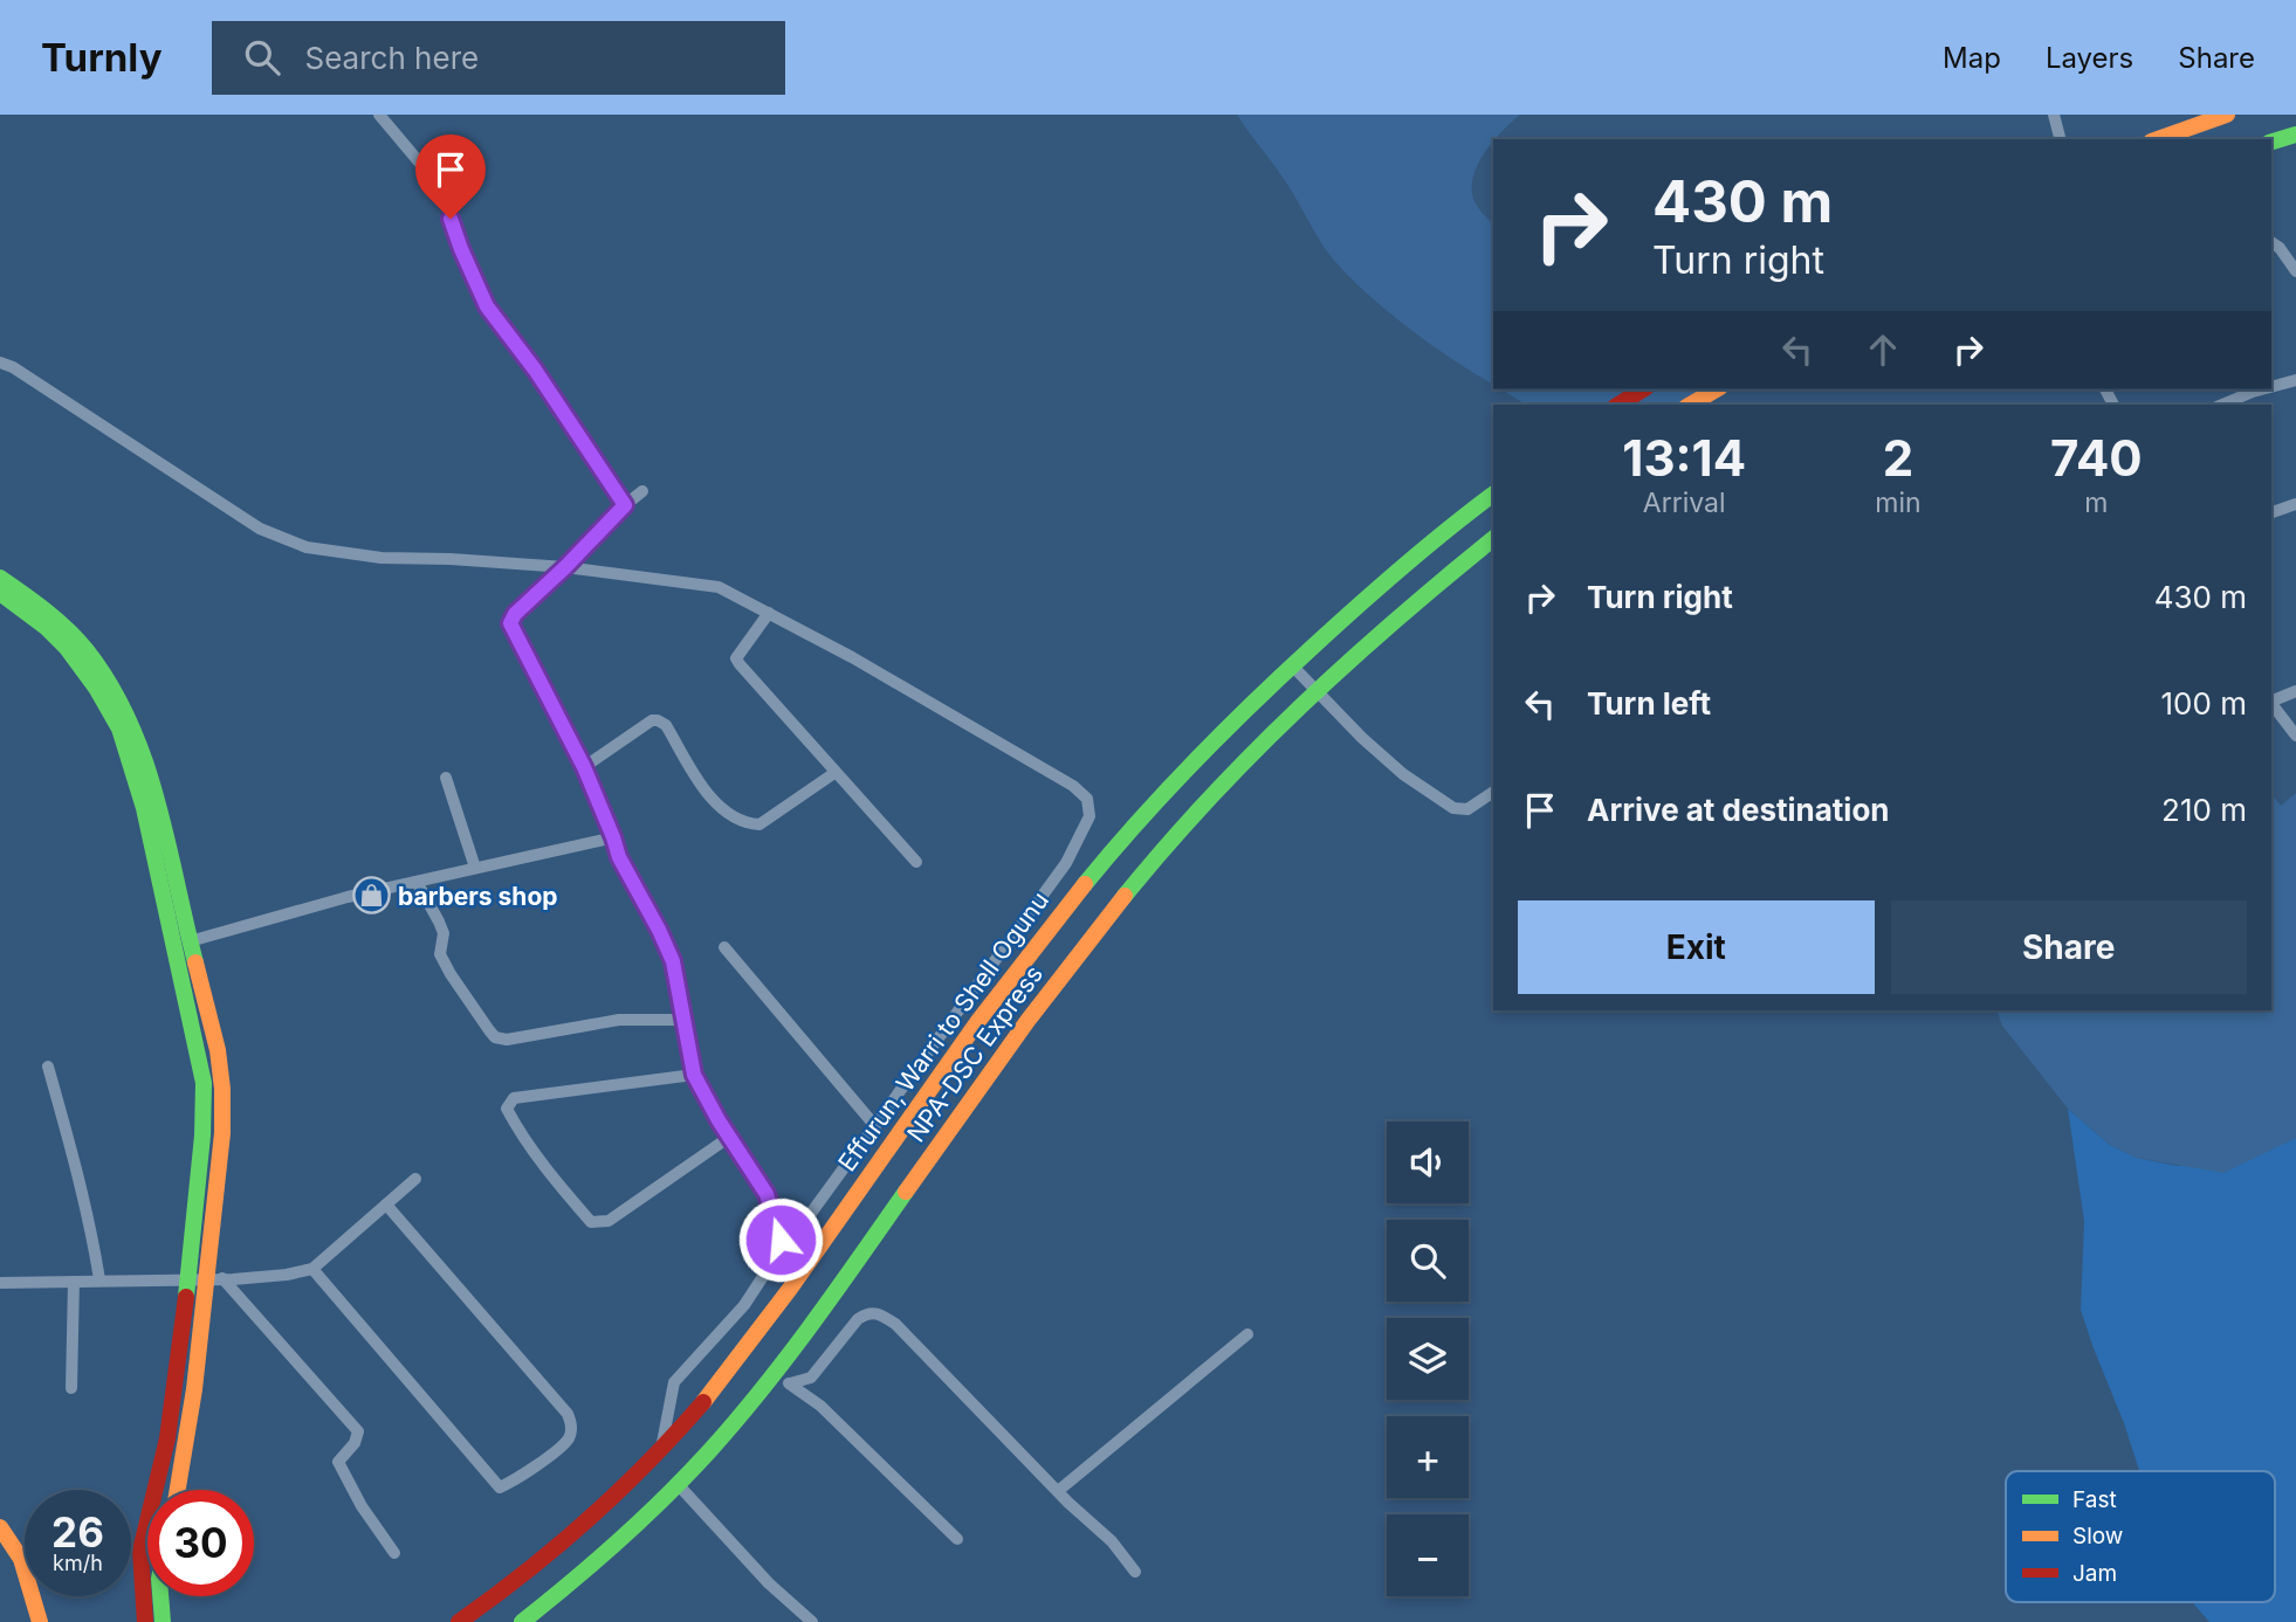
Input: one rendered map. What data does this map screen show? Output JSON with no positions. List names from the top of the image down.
{
  "streets": {
    "main road": ["Effurun, Warri to Shell Ogunu", "NPA-DSC Express"]
  },
  "places": {
    "shop": ["barbers shop"]
  },
  "legend": ["Fast", "Slow", "Jam"],
  "page": {
    "header": "Turnly",
    "search": "Search here",
    "nav": ["Map", "Layers", "Share"],
    "turn": ["430 m", "Turn right"],
    "eta": [
      "13:14",
      "Arrival",
      "2",
      "min",
      "740",
      "m"
    ],
    "list": [
      {
        "name": "Turn right",
        "value": "430 m"
      },
      {
        "name": "Turn left",
        "value": "100 m"
      },
      {
        "name": "Arrive at destination",
        "value": "210 m"
      }
    ],
    "buttons": ["Exit", "Share"],
    "map_buttons": ["+", "−"],
    "speed": "26 km/h",
    "limit": "30"
  }
}
